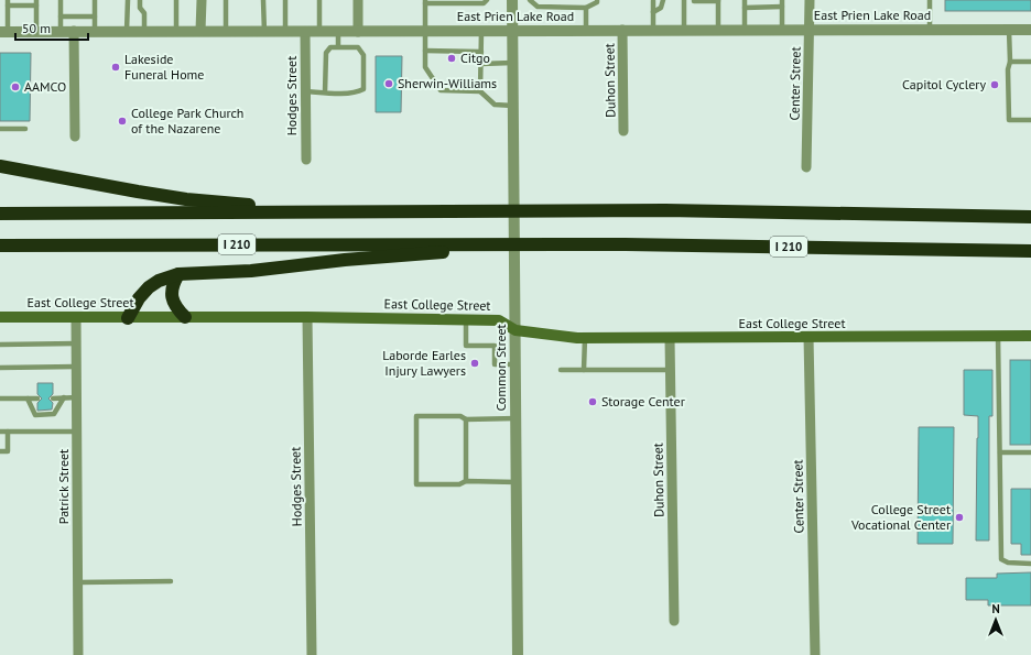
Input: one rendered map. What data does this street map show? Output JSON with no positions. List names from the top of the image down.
{
  "streets": {
    "highway": ["I 210"],
    "main road": ["East College Street"],
    "street": [
      "East Prien Lake Road",
      "Duhon Street",
      "Center Street",
      "Hodges Street",
      "Common Street",
      "Patrick Street"
    ]
  },
  "crossings": [
    ["East Prien Lake Road", "Duhon Street"],
    ["East Prien Lake Road", "Center Street"],
    ["East Prien Lake Road", "Hodges Street"],
    ["East Prien Lake Road", "Common Street"],
    ["Duhon Street", "East College Street"],
    ["Center Street", "East College Street"],
    ["Hodges Street", "East College Street"],
    ["East College Street", "Common Street"],
    ["East College Street", "Patrick Street"]
  ],
  "places": [
    "Citgo",
    "Lakeside Funeral Home",
    "Sherwin-Williams",
    "Capitol Cyclery",
    "AAMCO",
    "College Park Church of the Nazarene",
    "Laborde Earles Injury Lawyers",
    "Storage Center",
    "College Street Vocational Center"
  ],
  "scale_bar": "50 m",
  "north": "top"
}
